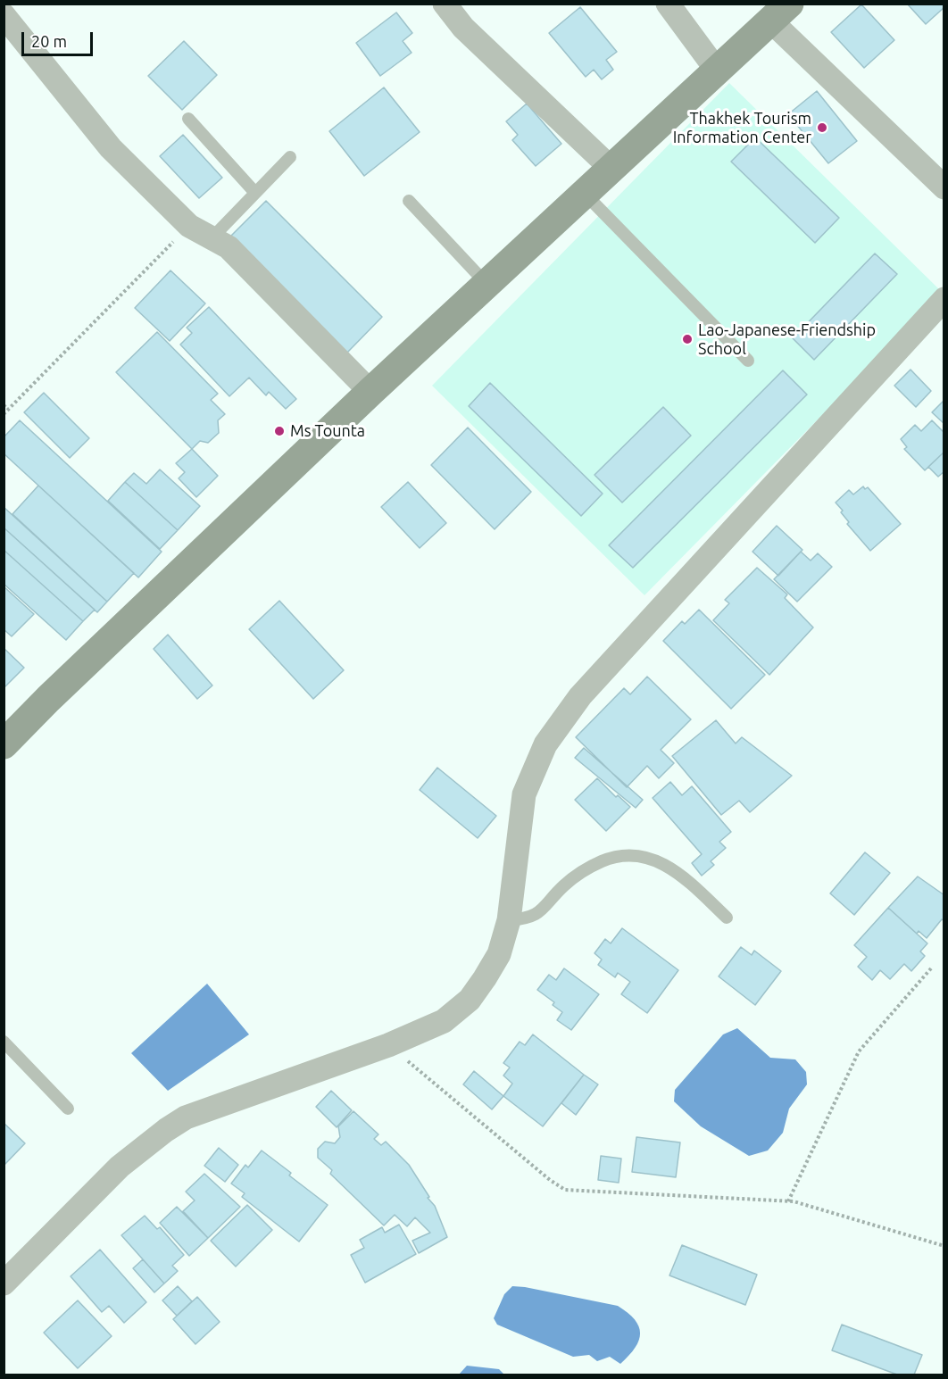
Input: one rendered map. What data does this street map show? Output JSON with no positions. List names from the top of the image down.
{
  "places": ["Thakhek Tourism Information Center", "Lao-Japanese-Friendship School", "Ms Tounta"],
  "scale_bar": "20 m"
}
